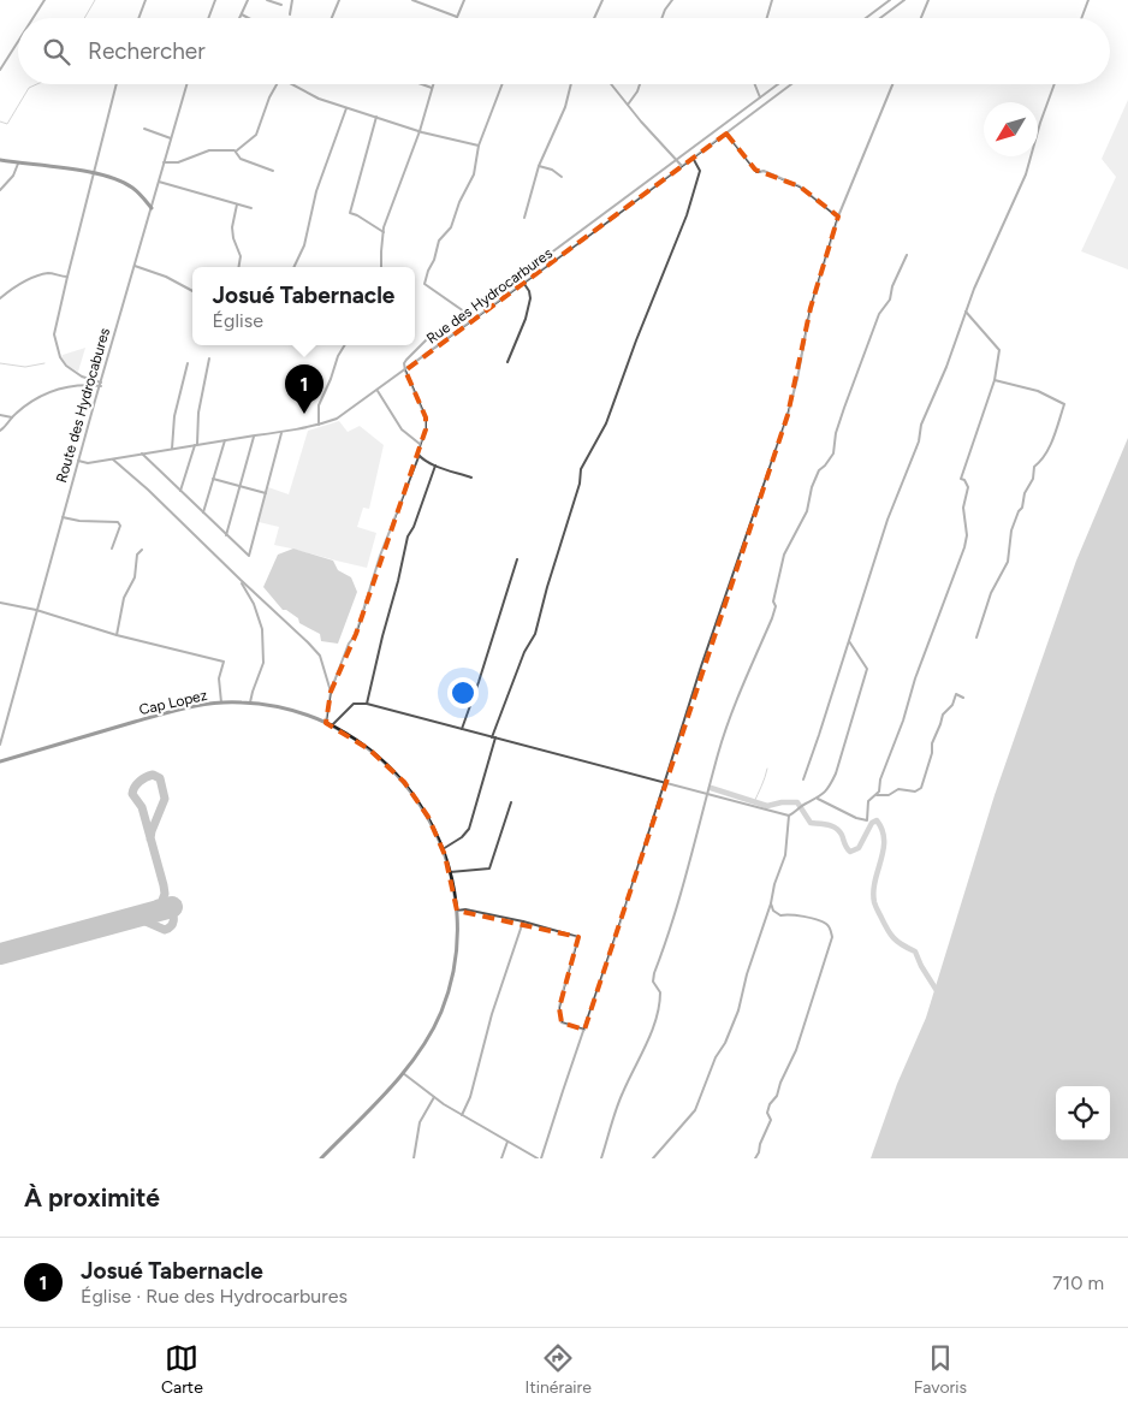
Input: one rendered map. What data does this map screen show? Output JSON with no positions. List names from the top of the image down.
{
  "streets": {
    "street": ["Rue des Hydrocarbures", "Route des Hydrocabures", "Cap Lopez"]
  },
  "crossings": [
    ["Rue des Hydrocarbures", "Route des Hydrocabures"]
  ],
  "north": "bottom left",
  "page": {
    "search": "Rechercher",
    "popup": ["Josué Tabernacle", "Église"],
    "pins": "1",
    "heading": "À proximité",
    "list": [
      {
        "mark": "1",
        "name": "Josué Tabernacle",
        "note": "Église · Rue des Hydrocarbures",
        "value": "710 m"
      }
    ],
    "nav": ["Carte", "Itinéraire", "Favoris"]
  }
}
